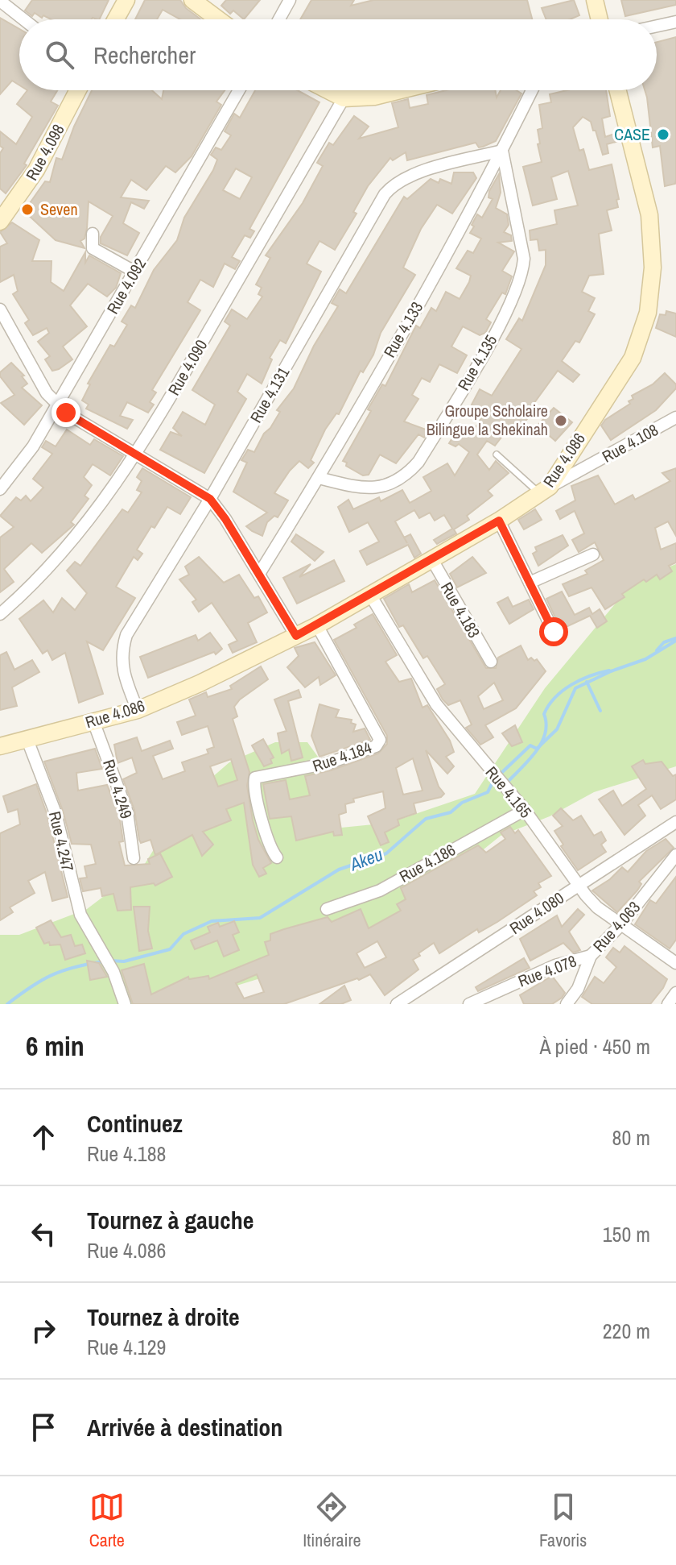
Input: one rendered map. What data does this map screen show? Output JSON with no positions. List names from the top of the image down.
{
  "streets": {
    "street": [
      "Rue 4.098",
      "Rue 4.092",
      "Rue 4.133",
      "Rue 4.135",
      "Rue 4.090",
      "Rue 4.131",
      "Rue 4.108",
      "Rue 4.086",
      "Rue 4.183",
      "Rue 4.184",
      "Rue 4.249",
      "Rue 4.165",
      "Rue 4.247",
      "Rue 4.186",
      "Rue 4.080",
      "Rue 4.063",
      "Rue 4.078"
    ]
  },
  "crossings": [
    ["Rue 4.133", "Rue 4.135"],
    ["Rue 4.133", "Rue 4.131"],
    ["Rue 4.135", "Rue 4.131"],
    ["Rue 4.131", "Rue 4.086"],
    ["Rue 4.108", "Rue 4.086"],
    ["Rue 4.086", "Rue 4.183"],
    ["Rue 4.086", "Rue 4.184"],
    ["Rue 4.086", "Rue 4.249"],
    ["Rue 4.086", "Rue 4.165"],
    ["Rue 4.086", "Rue 4.247"],
    ["Rue 4.165", "Rue 4.186"],
    ["Rue 4.165", "Rue 4.080"],
    ["Rue 4.165", "Rue 4.063"],
    ["Rue 4.063", "Rue 4.078"]
  ],
  "water": ["Akeu"],
  "places": ["CASE", "Seven", "Groupe Scholaire Bilingue la Shekinah"],
  "page": {
    "search": "Rechercher",
    "heading": ["6 min", "À pied · 450 m"],
    "list": [
      ["Continuez", "Rue 4.188", "80 m"],
      ["Tournez à gauche", "Rue 4.086", "150 m"],
      ["Tournez à droite", "Rue 4.129", "220 m"],
      "Arrivée à destination"
    ],
    "nav": ["Carte", "Itinéraire", "Favoris"]
  }
}
